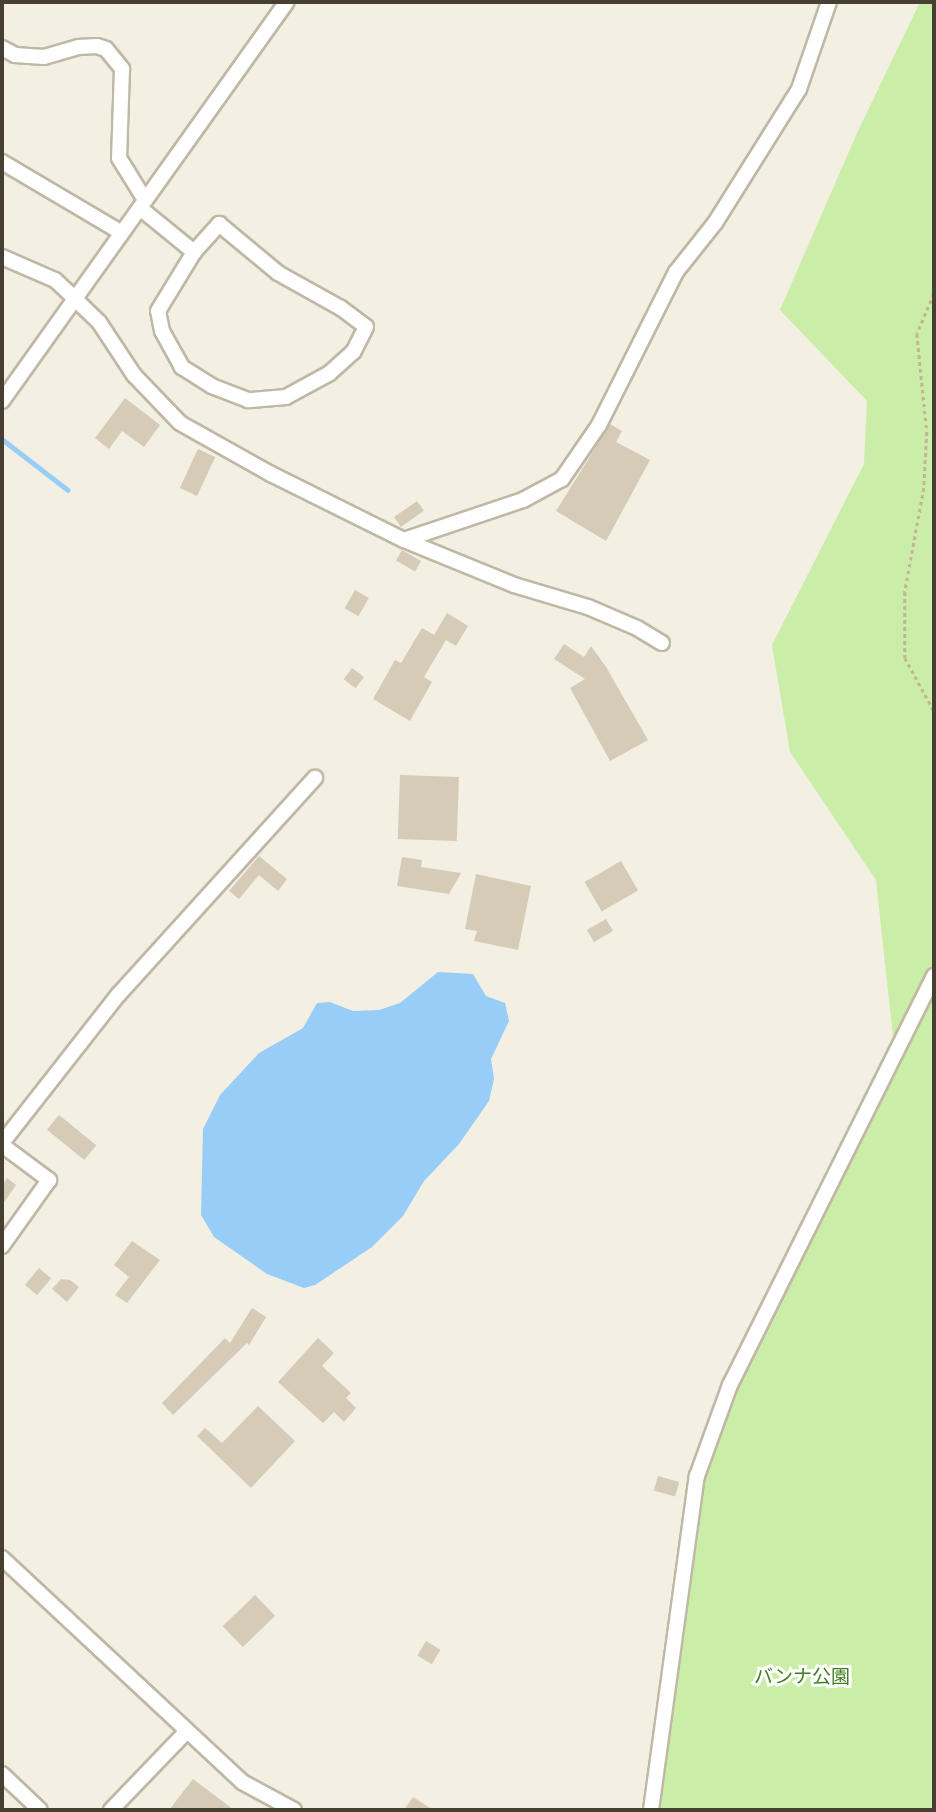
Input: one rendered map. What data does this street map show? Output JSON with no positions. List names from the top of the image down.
{
  "parks": ["バンナ公園"]
}
